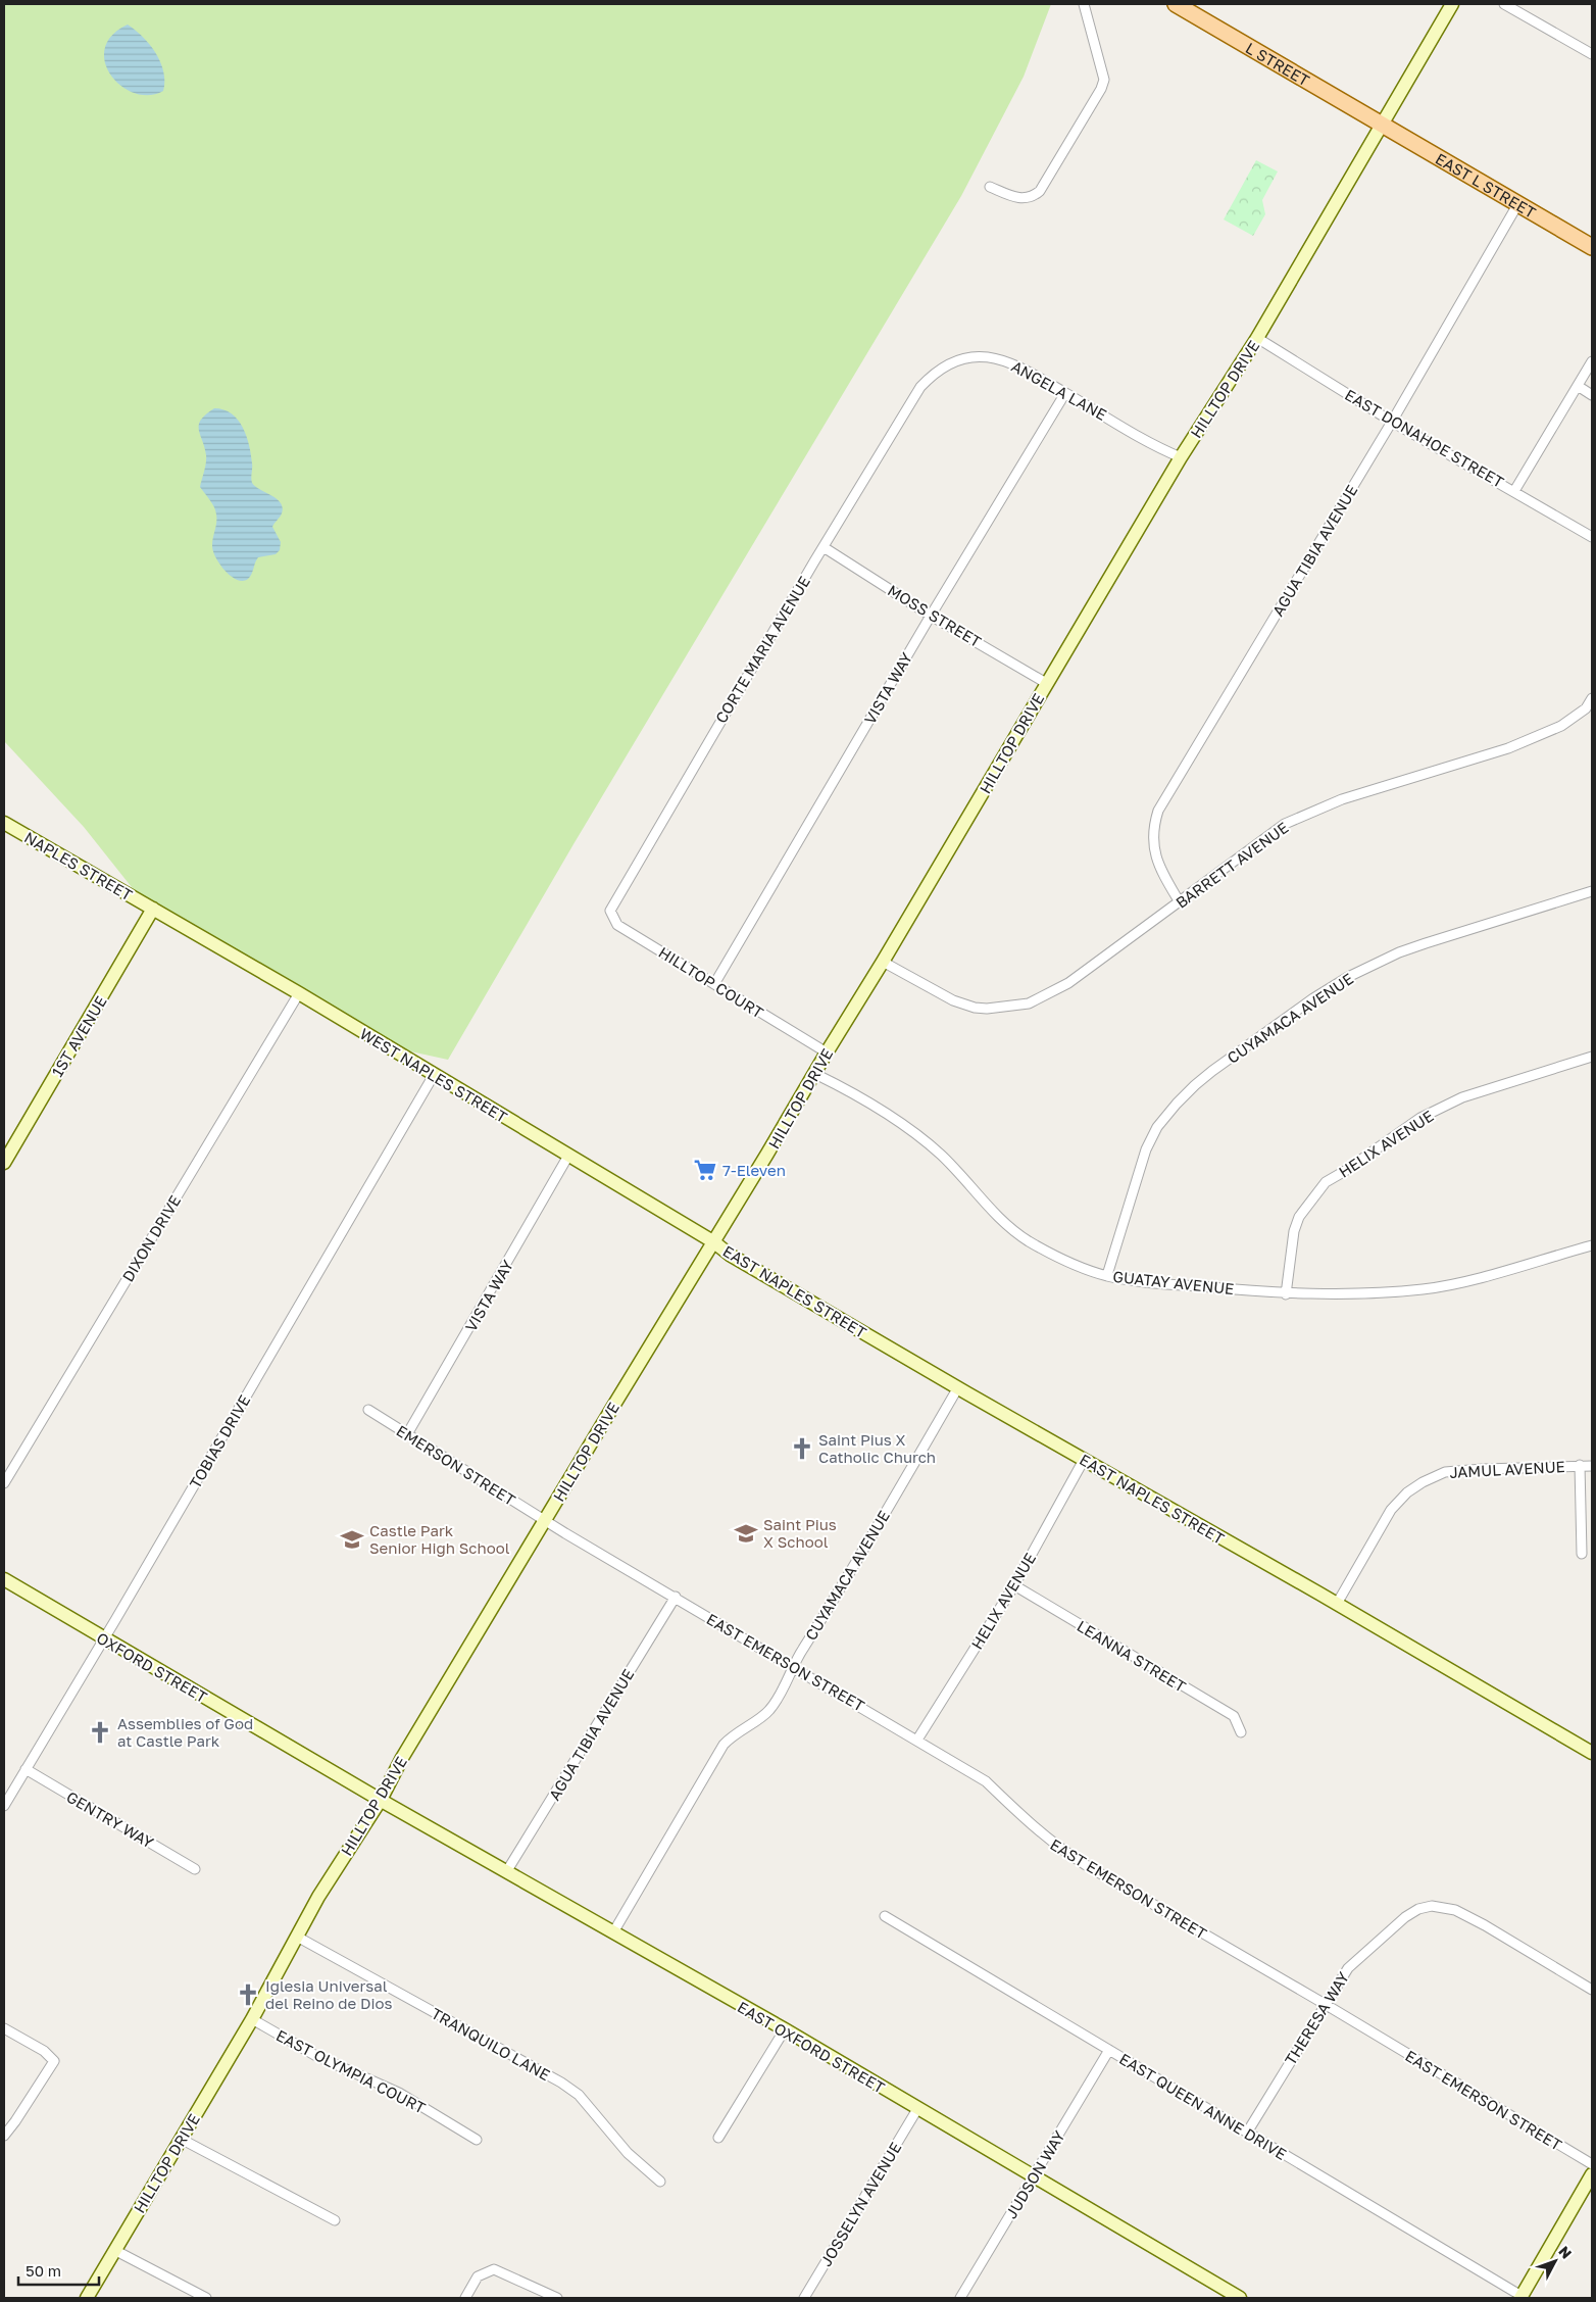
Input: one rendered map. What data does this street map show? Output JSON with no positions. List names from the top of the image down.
{
  "streets": {
    "main road": ["L STREET", "EAST L STREET"],
    "street": [
      "HILLTOP DRIVE",
      "ANGELA LANE",
      "EAST DONAHOE STREET",
      "AGUA TIBIA AVENUE",
      "MOSS STREET",
      "CORTE MARIA AVENUE",
      "VISTA WAY",
      "BARRETT AVENUE",
      "NAPLES STREET",
      "HILLTOP COURT",
      "CUYAMACA AVENUE",
      "1ST AVENUE",
      "WEST NAPLES STREET",
      "HELIX AVENUE",
      "DIXON DRIVE",
      "GUATAY AVENUE",
      "EAST NAPLES STREET",
      "TOBIAS DRIVE",
      "EMERSON STREET",
      "JAMUL AVENUE",
      "LEANNA STREET",
      "EAST EMERSON STREET",
      "OXFORD STREET",
      "GENTRY WAY",
      "THERESA WAY",
      "TRANQUILO LANE",
      "EAST OXFORD STREET",
      "EAST OLYMPIA COURT",
      "EAST QUEEN ANNE DRIVE",
      "JUDSON WAY",
      "JOSSELYN AVENUE"
    ]
  },
  "crossings": [
    ["L STREET", "EAST L STREET"],
    ["L STREET", "HILLTOP DRIVE"],
    ["EAST L STREET", "HILLTOP DRIVE"],
    ["EAST L STREET", "AGUA TIBIA AVENUE"],
    ["HILLTOP DRIVE", "ANGELA LANE"],
    ["HILLTOP DRIVE", "EAST DONAHOE STREET"],
    ["HILLTOP DRIVE", "MOSS STREET"],
    ["HILLTOP DRIVE", "BARRETT AVENUE"],
    ["HILLTOP DRIVE", "HILLTOP COURT"],
    ["HILLTOP DRIVE", "WEST NAPLES STREET"],
    ["HILLTOP DRIVE", "GUATAY AVENUE"],
    ["HILLTOP DRIVE", "EAST NAPLES STREET"],
    ["HILLTOP DRIVE", "EMERSON STREET"],
    ["HILLTOP DRIVE", "EAST EMERSON STREET"],
    ["HILLTOP DRIVE", "OXFORD STREET"],
    ["HILLTOP DRIVE", "TRANQUILO LANE"],
    ["HILLTOP DRIVE", "EAST OXFORD STREET"],
    ["HILLTOP DRIVE", "EAST OLYMPIA COURT"],
    ["ANGELA LANE", "CORTE MARIA AVENUE"],
    ["ANGELA LANE", "VISTA WAY"],
    ["EAST DONAHOE STREET", "AGUA TIBIA AVENUE"],
    ["AGUA TIBIA AVENUE", "BARRETT AVENUE"],
    ["AGUA TIBIA AVENUE", "EAST EMERSON STREET"],
    ["AGUA TIBIA AVENUE", "EAST OXFORD STREET"],
    ["MOSS STREET", "CORTE MARIA AVENUE"],
    ["MOSS STREET", "VISTA WAY"],
    ["CORTE MARIA AVENUE", "HILLTOP COURT"],
    ["VISTA WAY", "HILLTOP COURT"],
    ["VISTA WAY", "WEST NAPLES STREET"],
    ["VISTA WAY", "EMERSON STREET"],
    ["NAPLES STREET", "1ST AVENUE"],
    ["NAPLES STREET", "WEST NAPLES STREET"],
    ["CUYAMACA AVENUE", "GUATAY AVENUE"],
    ["CUYAMACA AVENUE", "EAST NAPLES STREET"],
    ["CUYAMACA AVENUE", "EAST EMERSON STREET"],
    ["CUYAMACA AVENUE", "EAST OXFORD STREET"],
    ["1ST AVENUE", "WEST NAPLES STREET"],
    ["WEST NAPLES STREET", "DIXON DRIVE"],
    ["WEST NAPLES STREET", "EAST NAPLES STREET"],
    ["WEST NAPLES STREET", "TOBIAS DRIVE"],
    ["HELIX AVENUE", "GUATAY AVENUE"],
    ["HELIX AVENUE", "EAST NAPLES STREET"],
    ["HELIX AVENUE", "LEANNA STREET"],
    ["HELIX AVENUE", "EAST EMERSON STREET"],
    ["EAST NAPLES STREET", "JAMUL AVENUE"],
    ["TOBIAS DRIVE", "OXFORD STREET"],
    ["TOBIAS DRIVE", "GENTRY WAY"],
    ["EMERSON STREET", "EAST EMERSON STREET"],
    ["EAST EMERSON STREET", "THERESA WAY"],
    ["OXFORD STREET", "EAST OXFORD STREET"],
    ["THERESA WAY", "EAST QUEEN ANNE DRIVE"],
    ["EAST OXFORD STREET", "JUDSON WAY"],
    ["EAST OXFORD STREET", "JOSSELYN AVENUE"],
    ["EAST QUEEN ANNE DRIVE", "JUDSON WAY"]
  ],
  "places": {
    "supermarket": ["7-Eleven"],
    "church": ["Saint Pius X Catholic Church", "Assemblies of God at Castle Park", "Iglesia Universal del Reino de Dios"],
    "school or university": ["Saint Pius X School", "Castle Park Senior High School"]
  },
  "scale_bar": "50 m",
  "north": "top right"
}
